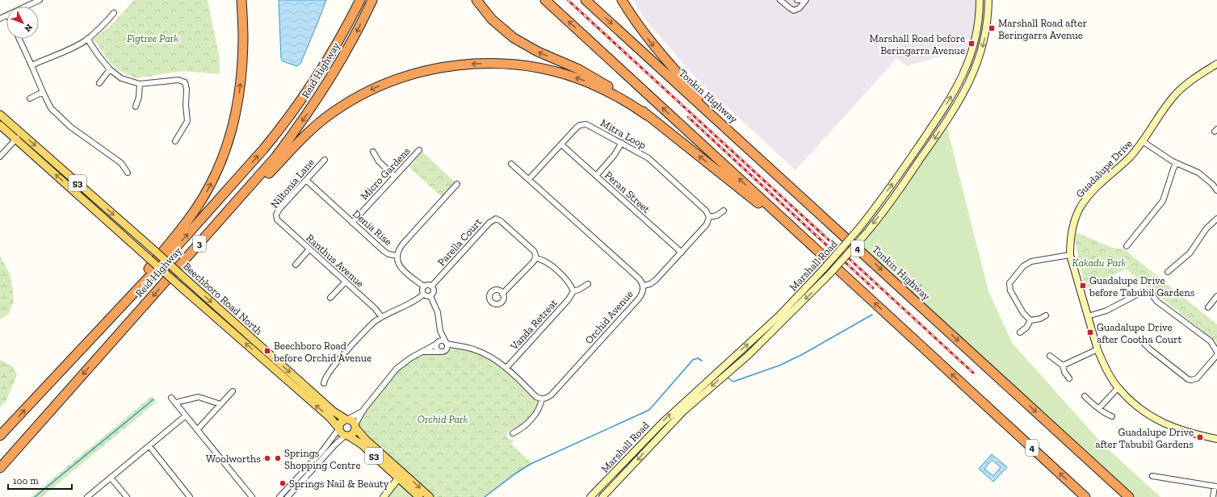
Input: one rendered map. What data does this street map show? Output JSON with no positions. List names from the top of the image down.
{
  "streets": {
    "highway": [
      "Reid Highway",
      "Tonkin Highway",
      "3",
      "4"
    ],
    "main road": [
      "Guadalupe Drive",
      "53",
      "Marshall Road",
      "Beechboro Road North"
    ],
    "street": [
      "Mitra Loop",
      "Micro Gardens",
      "Niltonia Lane",
      "Peran Street",
      "Denia Rise",
      "Parella Court",
      "Ranthus Avenue",
      "Orchid Avenue",
      "Vanda Retreat"
    ]
  },
  "crossings": [
    ["Mitra Loop", "Peran Street"],
    ["Mitra Loop", "Orchid Avenue"],
    ["Micro Gardens", "Denia Rise"],
    ["53", "Beechboro Road North"],
    ["Niltonia Lane", "Denia Rise"],
    ["Niltonia Lane", "Ranthus Avenue"],
    ["Denia Rise", "Parella Court"]
  ],
  "parks": ["Figtree Park", "Kakadu Park", "Orchid Park"],
  "places": {
    "transit": [
      "Marshall Road after Beringarra Avenue",
      "Marshall Road before Beringarra Avenue",
      "Guadalupe Drive before Tabubil Gardens",
      "Guadalupe Drive after Cootha Court",
      "Beechboro Road before Orchid Avenue",
      "Guadalupe Drive after Tabubil Gardens"
    ],
    "other": ["Woolworths", "Springs Shopping Centre", "Springs Nail & Beauty"]
  },
  "scale_bar": "100 m",
  "north": "bottom right"
}
